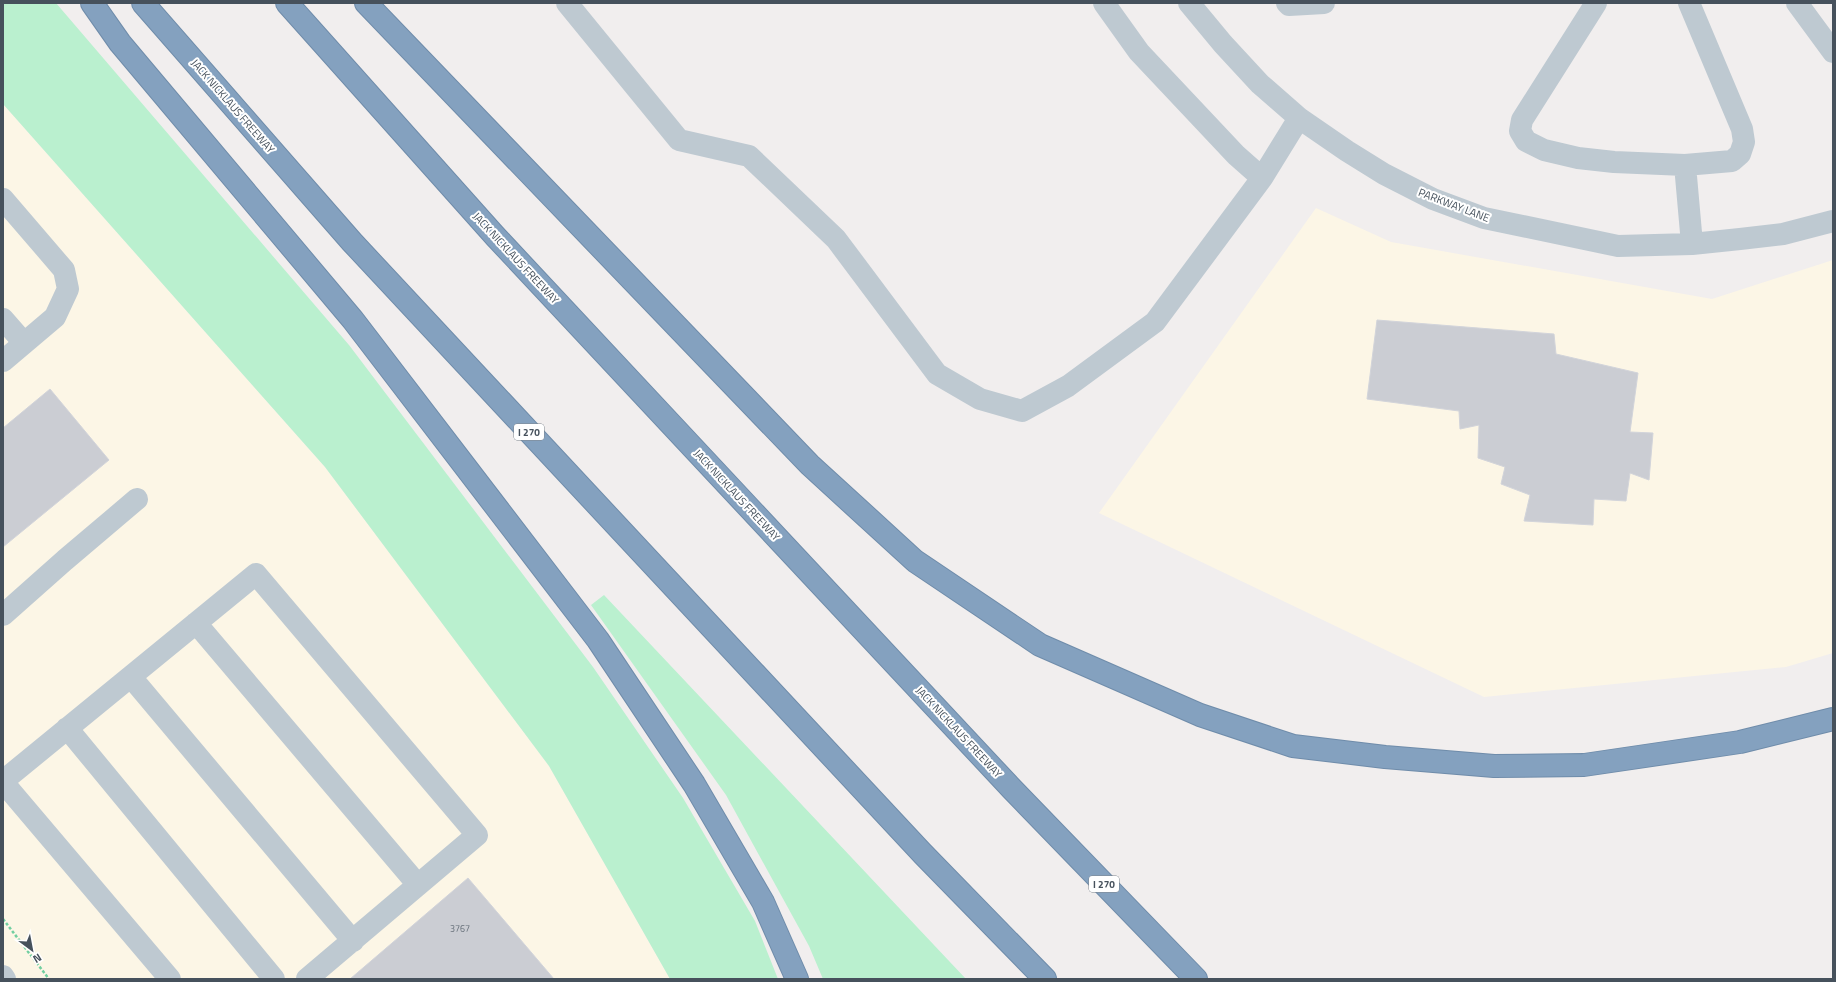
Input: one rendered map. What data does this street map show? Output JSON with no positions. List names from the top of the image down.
{
  "streets": {
    "highway": ["JACK NICKLAUS FREEWAY", "I 270"],
    "street": ["PARKWAY LANE"]
  },
  "house_numbers": ["3767"],
  "north": "bottom right"
}
